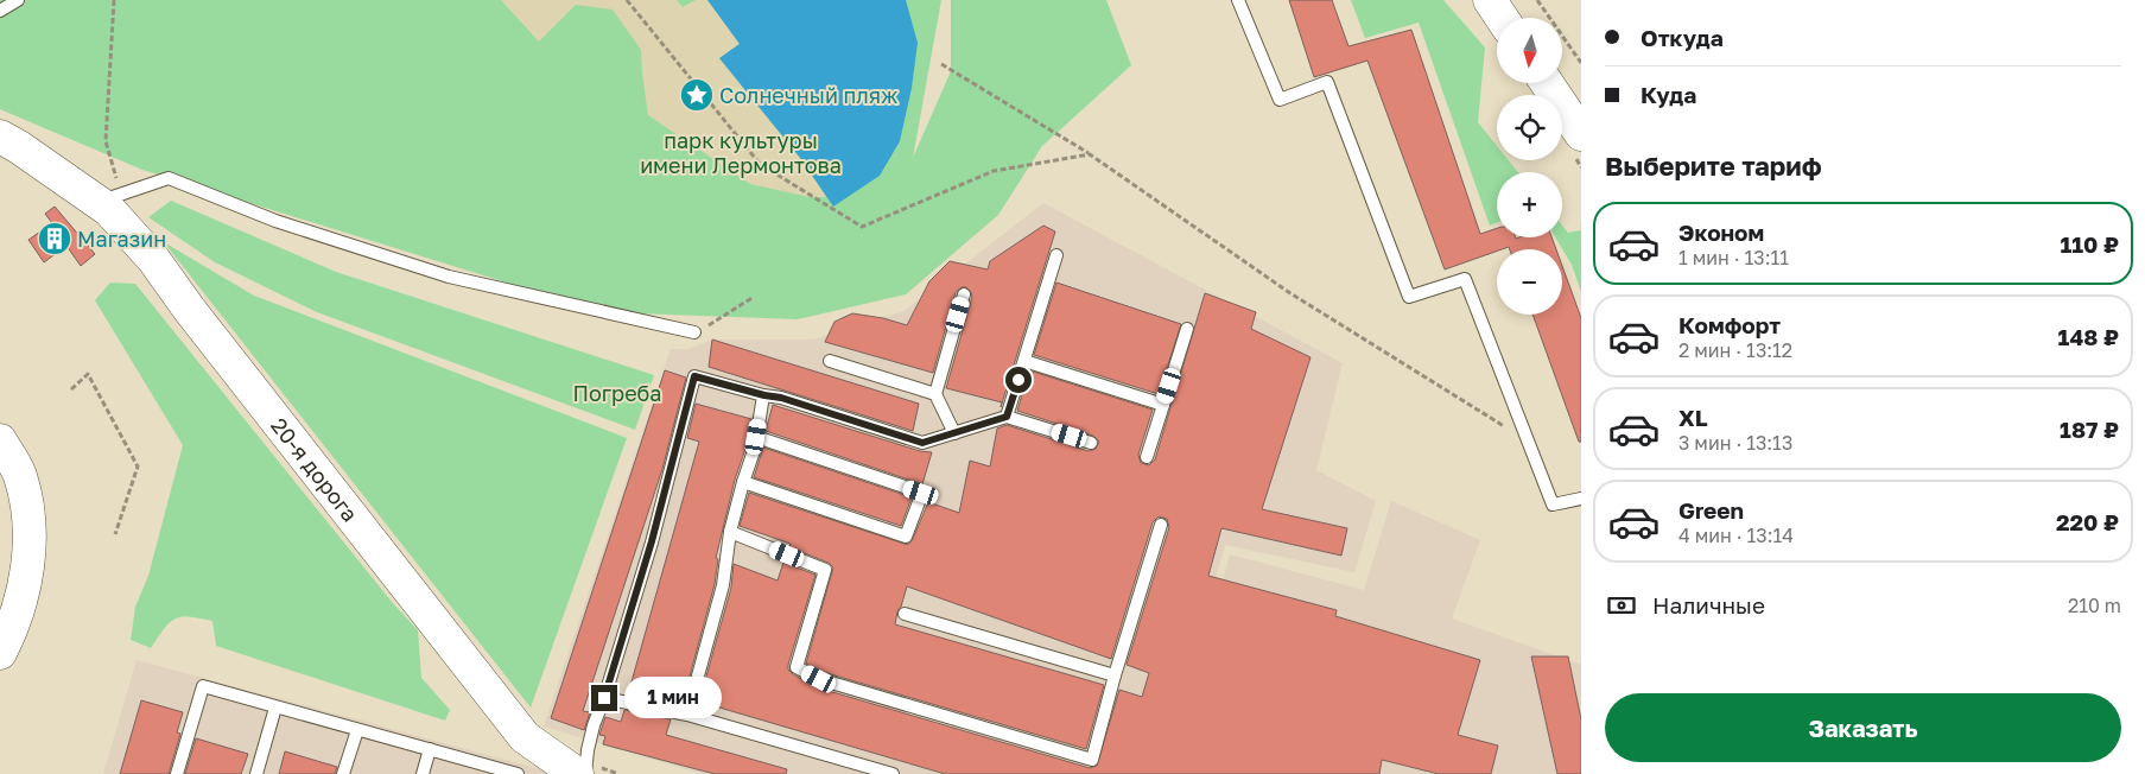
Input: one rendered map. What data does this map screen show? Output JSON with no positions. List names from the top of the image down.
{
  "streets": {
    "main road": ["20-я дорога"]
  },
  "parks": ["парк культуры имени Лермонтова", "Погреба"],
  "places": {
    "place": ["Солнечный пляж"],
    "building": ["Магазин"]
  },
  "north": "bottom",
  "page": {
    "banner": ["Откуда", "Куда"],
    "map_buttons": ["+", "−"],
    "heading": "Выберите тариф",
    "list": [
      {
        "name": "Эконом",
        "note": "1 мин · 13:11",
        "value": "110 ₽"
      },
      {
        "name": "Комфорт",
        "note": "2 мин · 13:12",
        "value": "148 ₽"
      },
      {
        "name": "XL",
        "note": "3 мин · 13:13",
        "value": "187 ₽"
      },
      {
        "name": "Green",
        "note": "4 мин · 13:14",
        "value": "220 ₽"
      }
    ],
    "pay": ["Наличные", "210 m"],
    "bubble": "1 мин",
    "buttons": "Заказать"
  }
}
